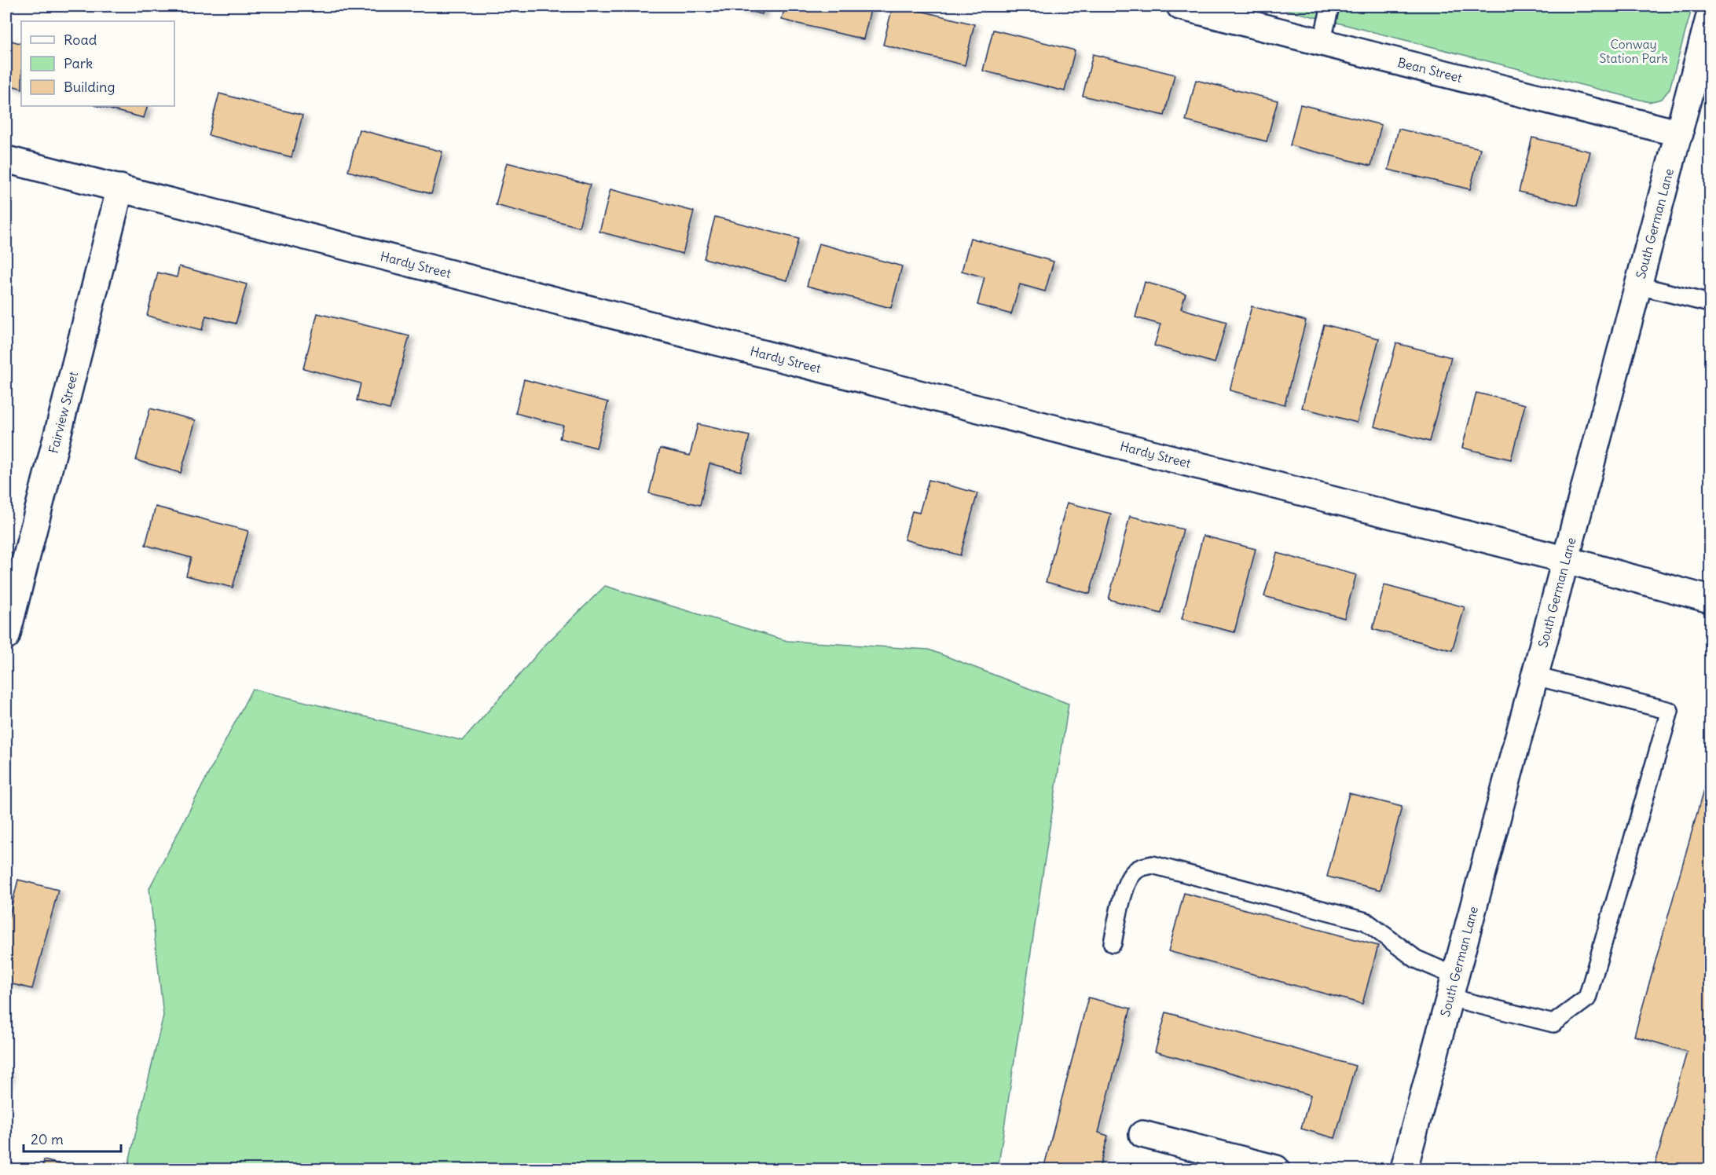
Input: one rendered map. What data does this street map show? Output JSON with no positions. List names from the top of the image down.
{
  "streets": {
    "street": [
      "Bean Street",
      "South German Lane",
      "Hardy Street",
      "Fairview Street"
    ]
  },
  "crossings": [
    ["Bean Street", "South German Lane"],
    ["South German Lane", "Hardy Street"],
    ["Hardy Street", "Fairview Street"]
  ],
  "parks": ["Conway Station Park"],
  "legend": ["Road", "Park", "Building"],
  "scale_bar": "20 m"
}
